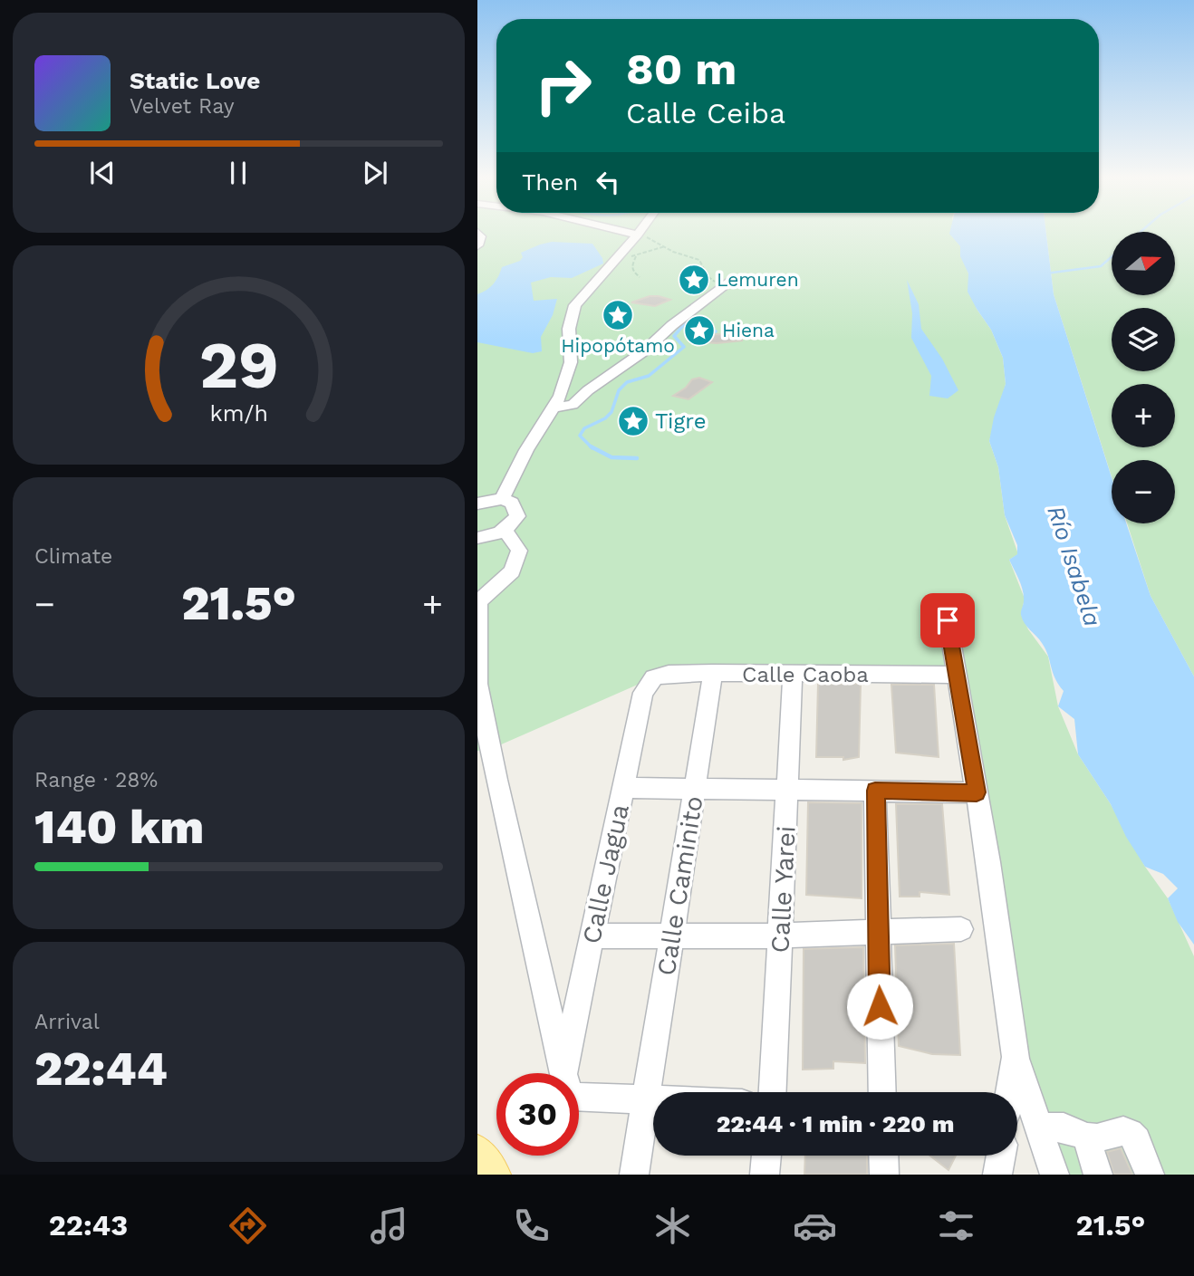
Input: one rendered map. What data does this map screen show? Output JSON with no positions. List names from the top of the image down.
{
  "streets": {
    "street": [
      "Calle Caoba",
      "Calle Jagua",
      "Calle Caminito",
      "Calle Yarei"
    ]
  },
  "crossings": [
    ["Calle Caoba", "Calle Jagua"],
    ["Calle Caoba", "Calle Caminito"],
    ["Calle Caoba", "Calle Yarei"]
  ],
  "water": ["Río Isabela"],
  "places": {
    "place": [
      "Lemuren",
      "Hipopótamo",
      "Hiena",
      "Tigre"
    ]
  },
  "north": "right",
  "page": {
    "turn": ["80 m", "Calle Ceiba"],
    "song": ["Static Love", "Velvet Ray"],
    "then": "Then",
    "map_buttons": ["+", "−"],
    "tile": [
      "Climate",
      ["Range · 28%", "140 km"],
      ["Arrival", "22:44"]
    ],
    "heat": ["−", "21.5°", "+"],
    "limit": "30",
    "trip": "22:44 · 1 min · 220 m",
    "tabs": ["22:43", "21.5°"],
    "gauge": ["29", "km/h"]
  }
}
